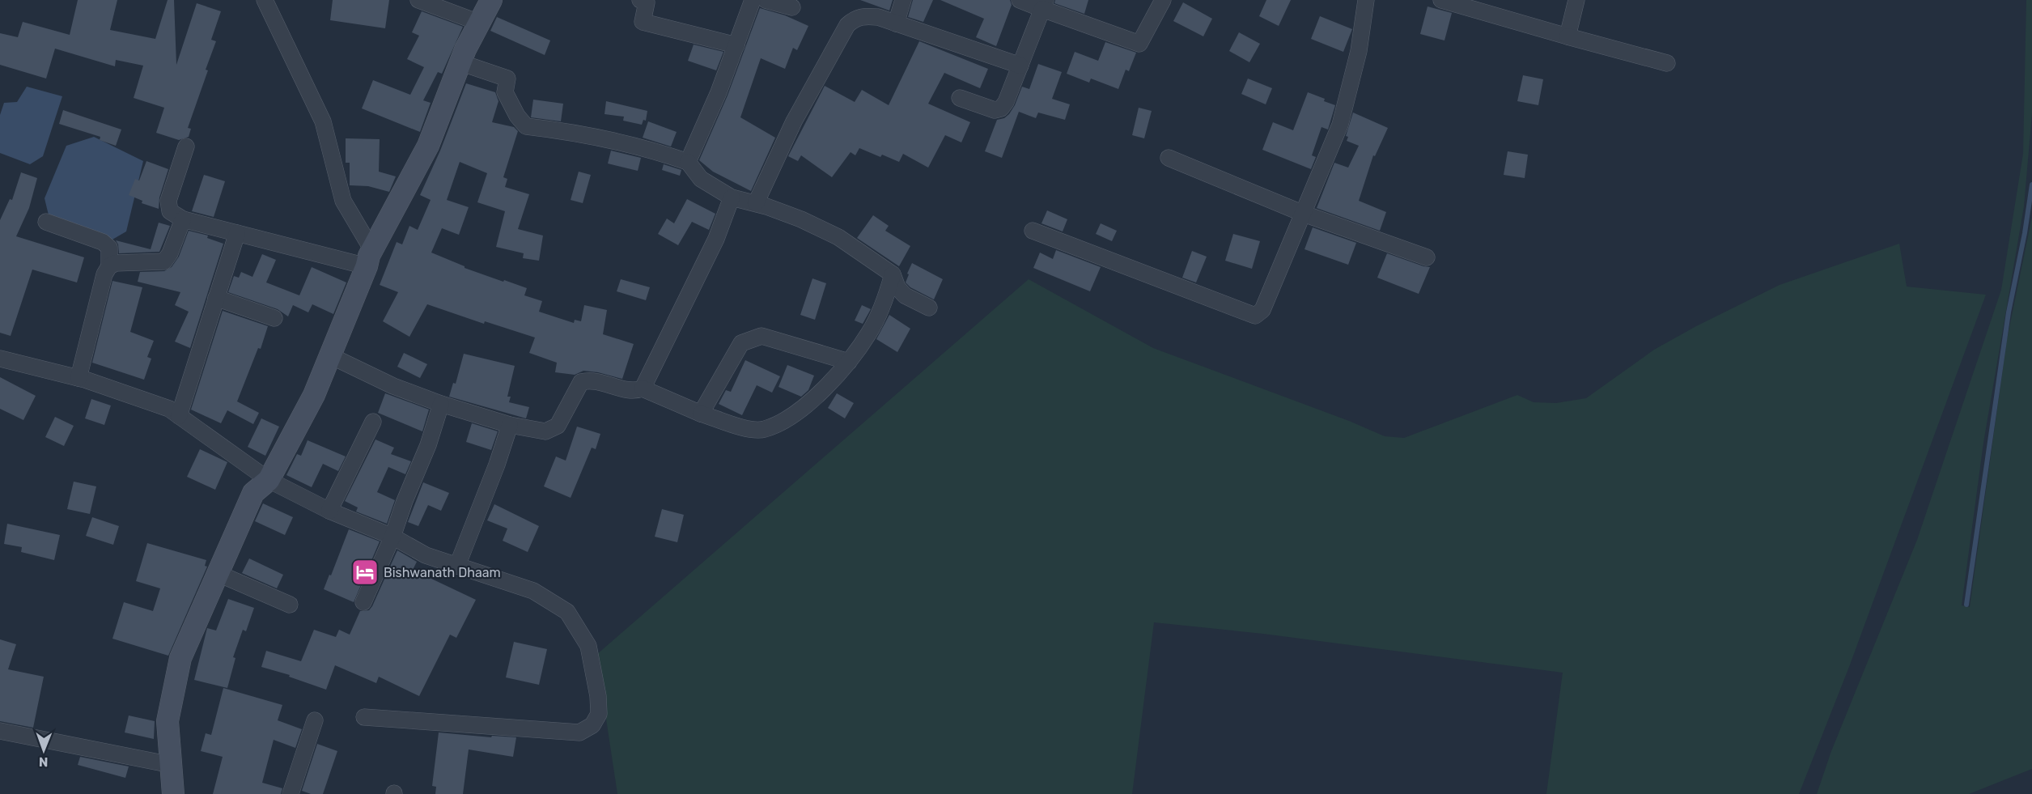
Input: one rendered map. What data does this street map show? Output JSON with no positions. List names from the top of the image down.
{
  "places": {
    "hotel": ["Bishwanath Dhaam"]
  },
  "north": "bottom"
}
